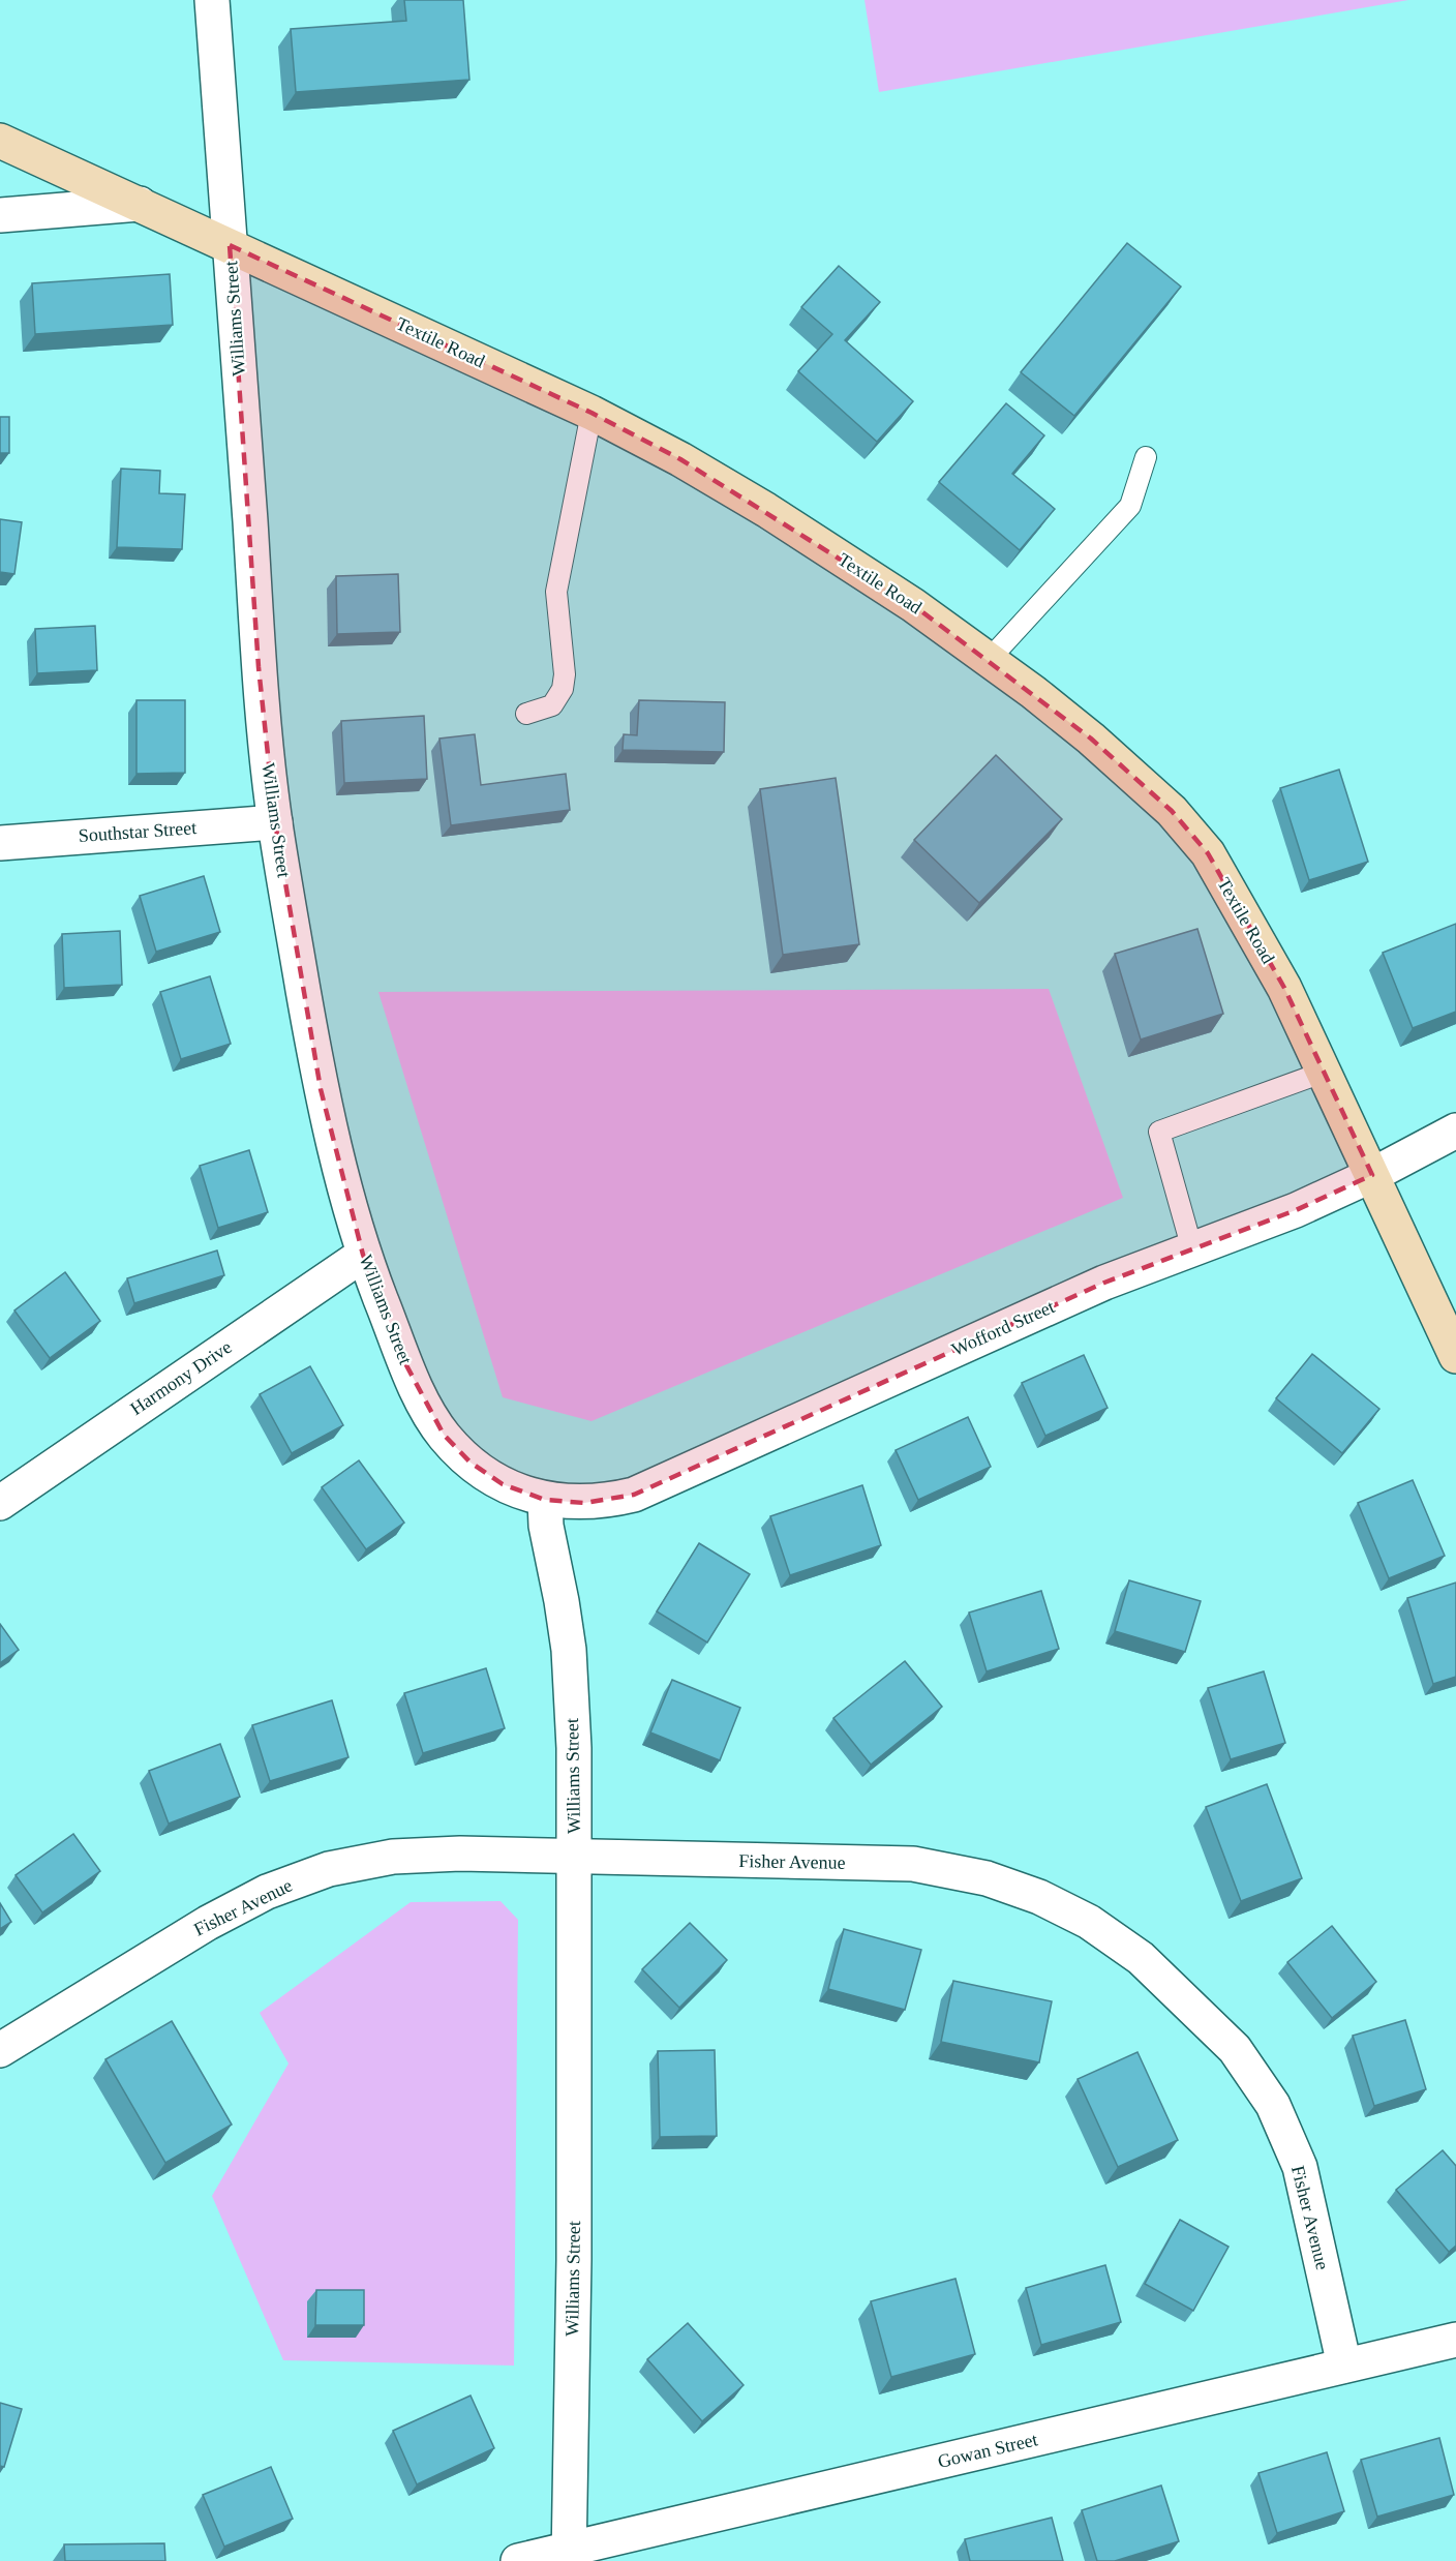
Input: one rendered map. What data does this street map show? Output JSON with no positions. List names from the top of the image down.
{
  "streets": {
    "street": [
      "Williams Street",
      "Textile Road",
      "Southstar Street",
      "Wofford Street",
      "Harmony Drive",
      "Fisher Avenue",
      "Gowan Street"
    ]
  },
  "crossings": [
    ["Williams Street", "Textile Road"],
    ["Williams Street", "Southstar Street"],
    ["Williams Street", "Wofford Street"],
    ["Williams Street", "Harmony Drive"],
    ["Williams Street", "Fisher Avenue"],
    ["Williams Street", "Gowan Street"],
    ["Textile Road", "Wofford Street"],
    ["Fisher Avenue", "Gowan Street"]
  ]
}
